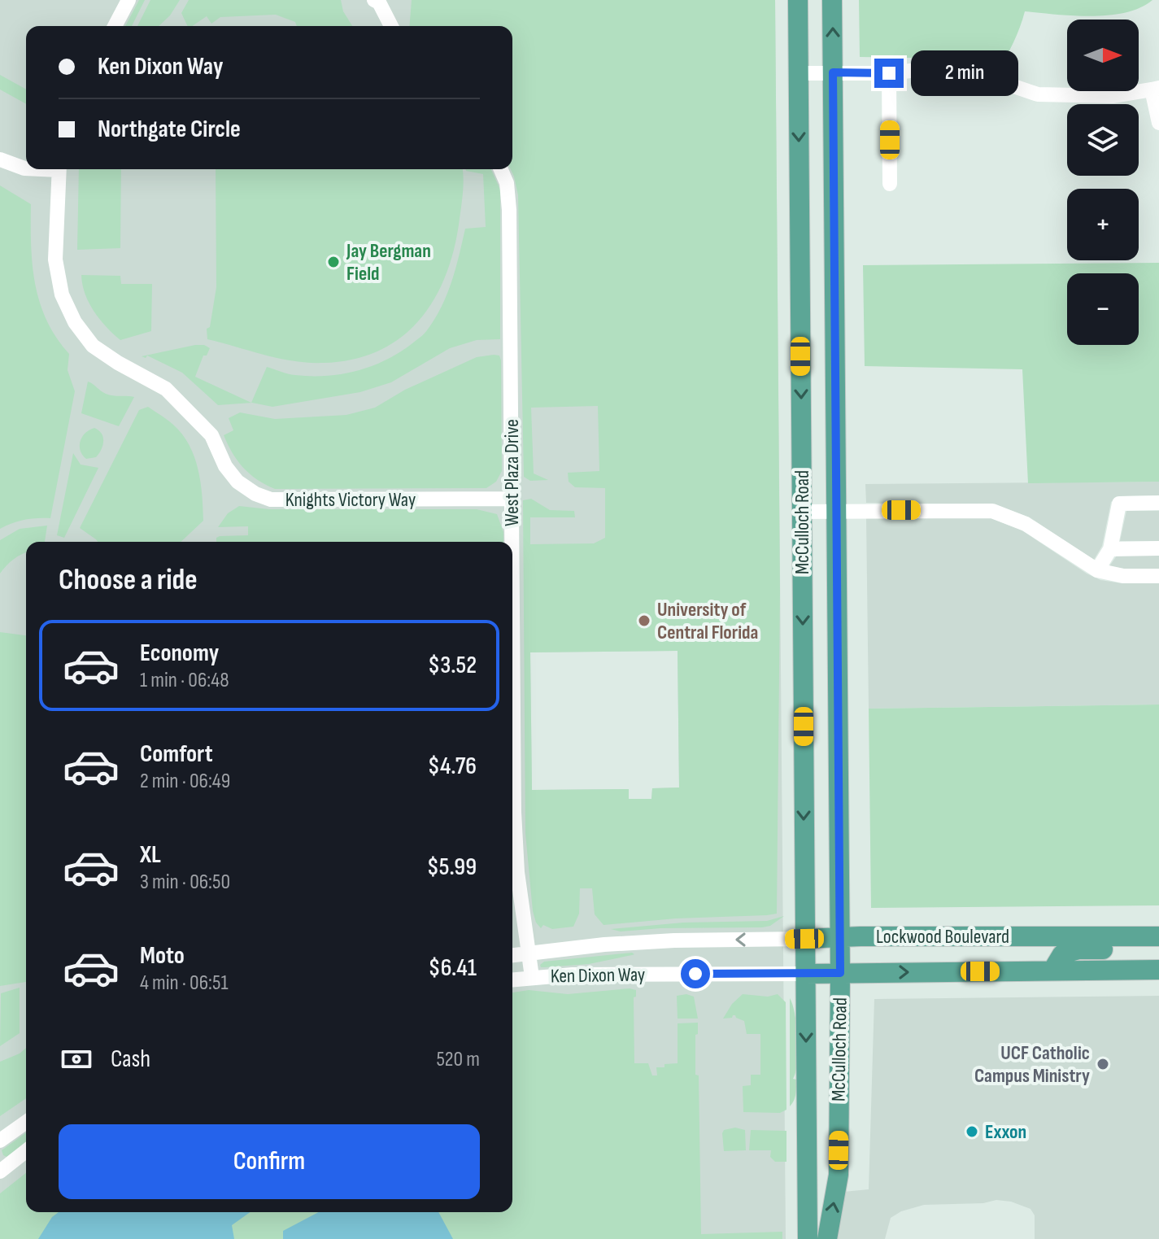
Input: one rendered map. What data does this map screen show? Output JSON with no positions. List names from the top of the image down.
{
  "streets": {
    "main road": ["McCulloch Road", "Lockwood Boulevard"],
    "street": ["West Plaza Drive", "Knights Victory Way", "Ken Dixon Way"]
  },
  "crossings": [
    ["West Plaza Drive", "Knights Victory Way"],
    ["West Plaza Drive", "Ken Dixon Way"],
    ["McCulloch Road", "Lockwood Boulevard"],
    ["McCulloch Road", "Ken Dixon Way"],
    ["Lockwood Boulevard", "Ken Dixon Way"]
  ],
  "places": [
    "Jay Bergman Field",
    "University of Central Florida",
    "UCF Catholic Campus Ministry",
    "Exxon"
  ],
  "north": "right",
  "page": {
    "map_buttons": ["+", "−"],
    "banner": ["Ken Dixon Way", "Northgate Circle"],
    "bubble": "2 min",
    "heading": "Choose a ride",
    "list": [
      {
        "name": "Economy",
        "note": "1 min · 06:48",
        "value": "$3.52"
      },
      {
        "name": "Comfort",
        "note": "2 min · 06:49",
        "value": "$4.76"
      },
      {
        "name": "XL",
        "note": "3 min · 06:50",
        "value": "$5.99"
      },
      {
        "name": "Moto",
        "note": "4 min · 06:51",
        "value": "$6.41"
      }
    ],
    "pay": ["Cash", "520 m"],
    "buttons": "Confirm"
  }
}
